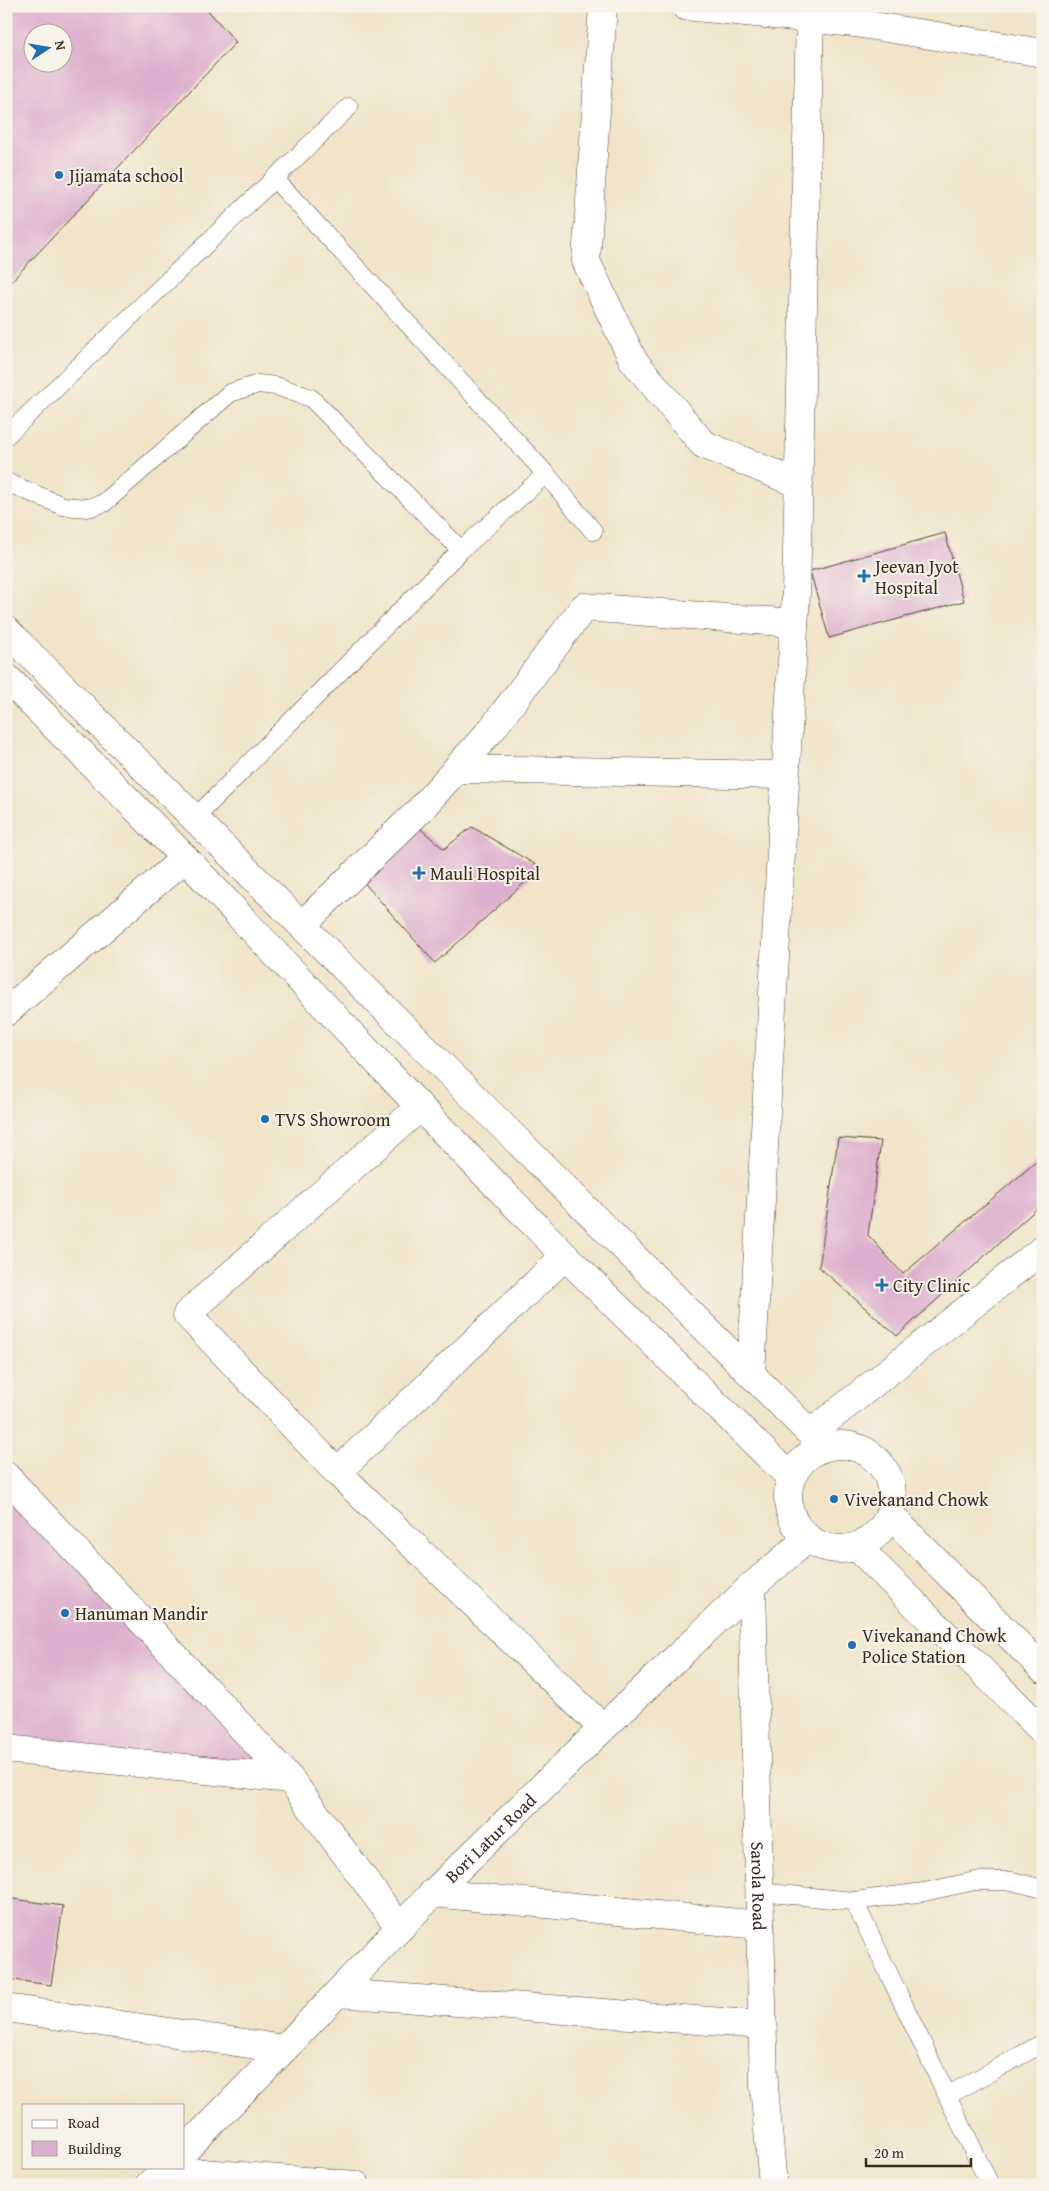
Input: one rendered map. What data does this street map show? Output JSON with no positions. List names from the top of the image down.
{
  "streets": {
    "street": ["Bori Latur Road", "Sarola Road"]
  },
  "crossings": [
    ["Bori Latur Road", "Sarola Road"]
  ],
  "places": {
    "other": [
      "Jijamata school",
      "TVS Showroom",
      "Vivekanand Chowk",
      "Hanuman Mandir",
      "Vivekanand Chowk Police Station"
    ],
    "health": ["Jeevan Jyot Hospital", "Mauli Hospital", "City Clinic"]
  },
  "legend": ["Road", "Building"],
  "scale_bar": "20 m",
  "north": "right"
}
